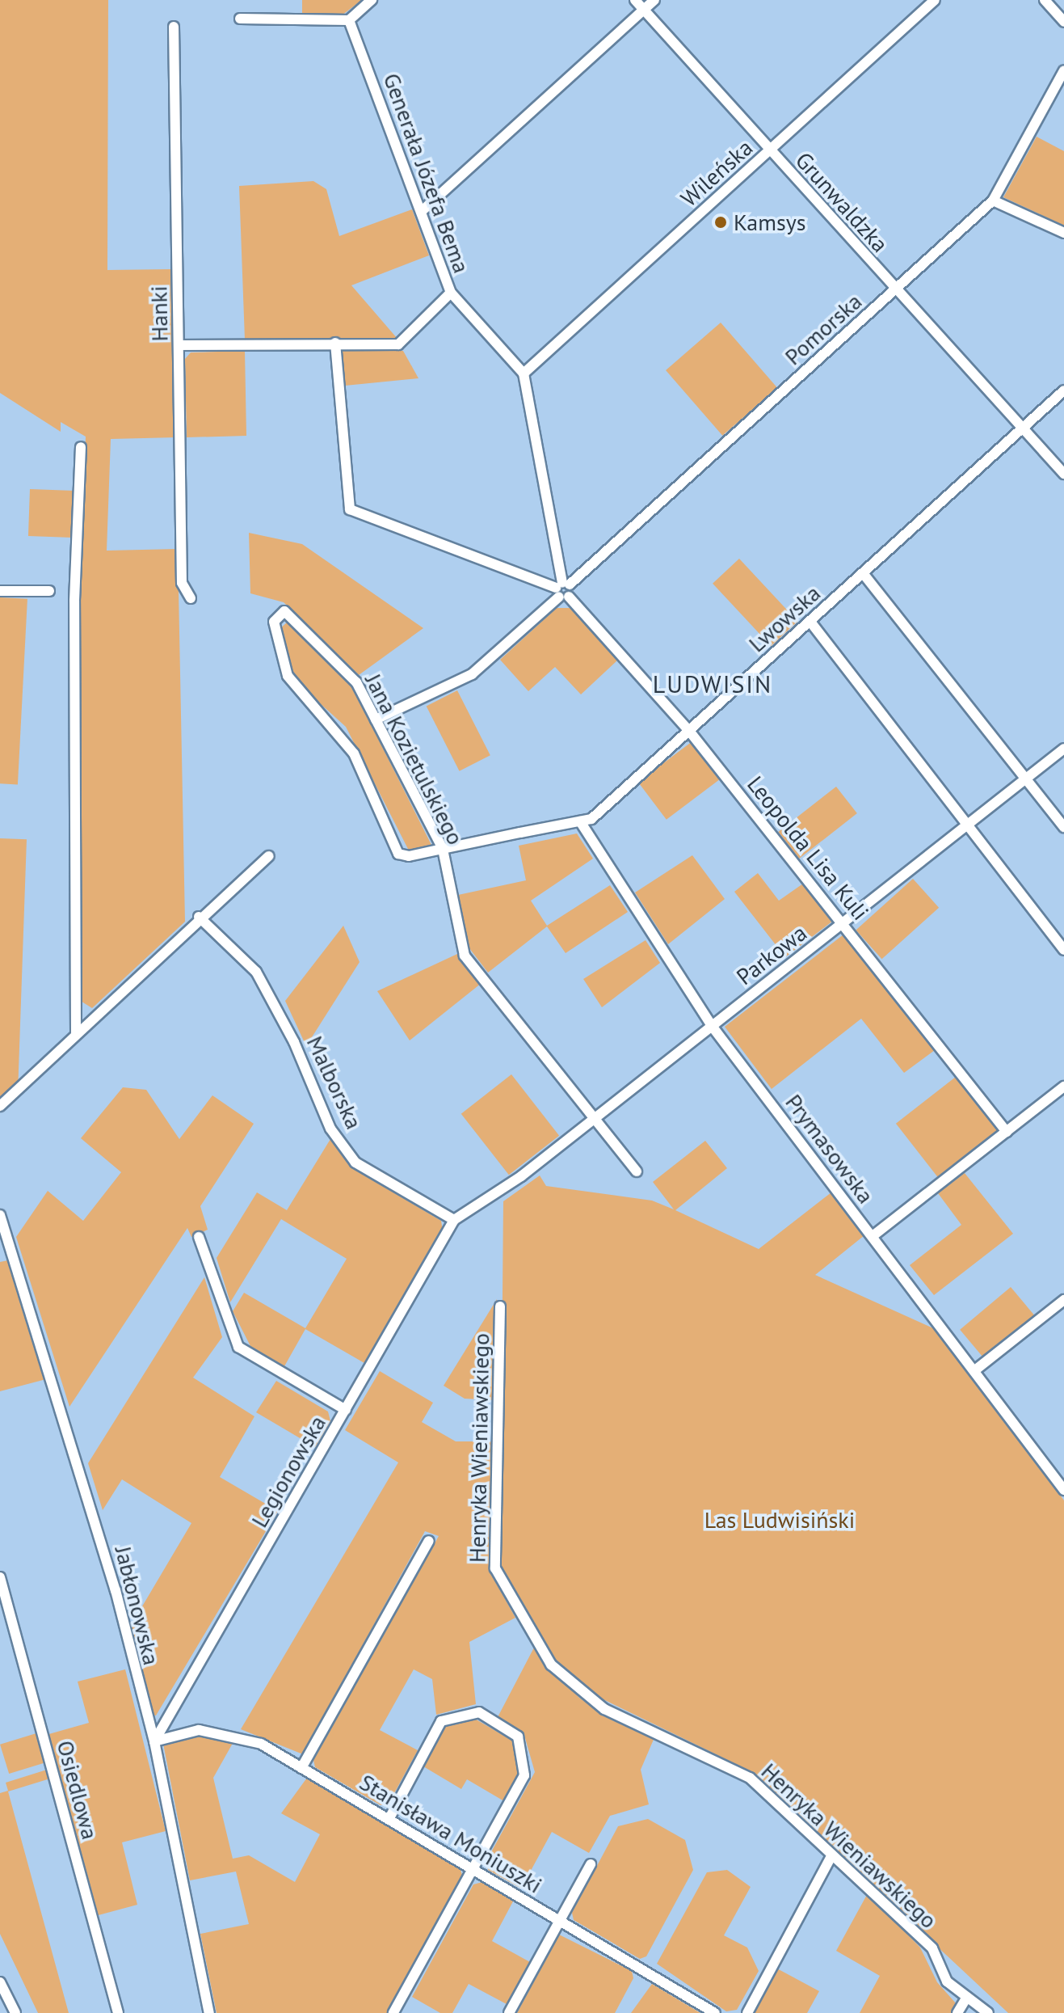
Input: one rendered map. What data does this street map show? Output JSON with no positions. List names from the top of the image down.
{
  "streets": {
    "street": [
      "Generała Józefa Bema",
      "Wileńska",
      "Grunwaldzka",
      "Hanki",
      "Pomorska",
      "Lwowska",
      "Jana Kozietulskiego",
      "Leopolda Lisa Kuli",
      "Parkowa",
      "Malborska",
      "Prymasowska",
      "Henryka Wieniawskiego",
      "Legionowska",
      "Jabłonowska",
      "Osiedlowa",
      "Stanisława Moniuszki"
    ]
  },
  "crossings": [
    ["Generała Józefa Bema", "Wileńska"],
    ["Wileńska", "Grunwaldzka"],
    ["Grunwaldzka", "Pomorska"],
    ["Grunwaldzka", "Lwowska"],
    ["Pomorska", "Jana Kozietulskiego"],
    ["Pomorska", "Leopolda Lisa Kuli"],
    ["Lwowska", "Jana Kozietulskiego"],
    ["Lwowska", "Leopolda Lisa Kuli"],
    ["Lwowska", "Prymasowska"],
    ["Jana Kozietulskiego", "Parkowa"],
    ["Leopolda Lisa Kuli", "Parkowa"],
    ["Parkowa", "Malborska"],
    ["Parkowa", "Prymasowska"],
    ["Parkowa", "Legionowska"],
    ["Malborska", "Legionowska"],
    ["Legionowska", "Jabłonowska"],
    ["Legionowska", "Stanisława Moniuszki"],
    ["Jabłonowska", "Stanisława Moniuszki"]
  ],
  "districts": ["LUDWISIN"],
  "parks": ["Las Ludwisiński"],
  "places": ["Kamsys"]
}
